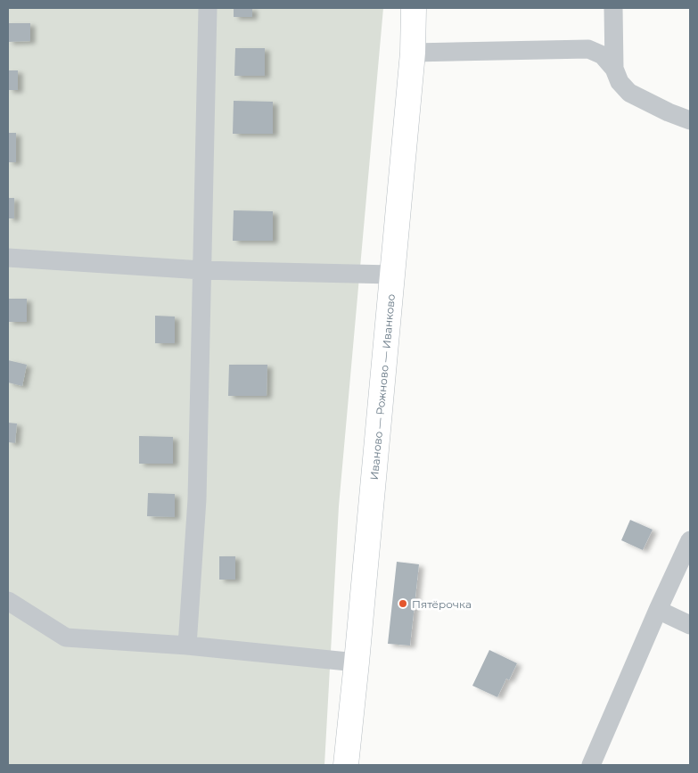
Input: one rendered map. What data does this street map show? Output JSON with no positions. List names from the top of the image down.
{
  "streets": {
    "street": ["Иваново — Рожново — Иванково"]
  },
  "places": ["Пятёрочка"]
}
